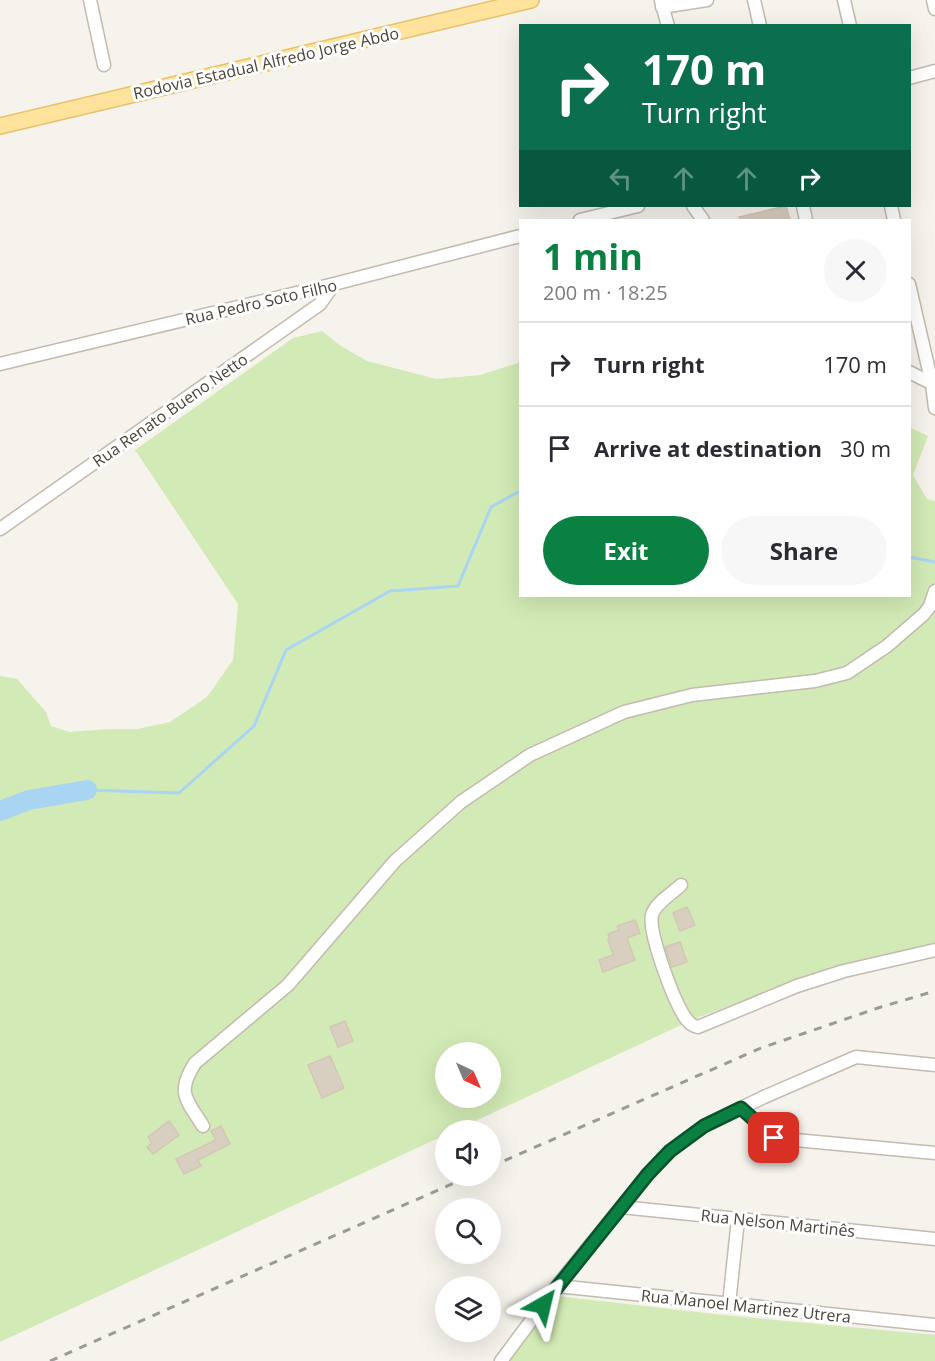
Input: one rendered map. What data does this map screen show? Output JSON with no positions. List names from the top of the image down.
{
  "streets": {
    "main road": ["Rodovia Estadual Alfredo Jorge Abdo"],
    "street": [
      "Rua Pedro Soto Filho",
      "Rua Renato Bueno Netto",
      "Rua Nelson Martinês",
      "Rua Manoel Martinez Utrera"
    ]
  },
  "crossings": [
    ["Rua Pedro Soto Filho", "Rua Renato Bueno Netto"]
  ],
  "north": "bottom right",
  "page": {
    "turn": ["170 m", "Turn right"],
    "heading": ["1 min", "200 m · 18:25"],
    "list": [
      {
        "name": "Turn right",
        "value": "170 m"
      },
      {
        "name": "Arrive at destination",
        "value": "30 m"
      }
    ],
    "buttons": ["Exit", "Share"]
  }
}
